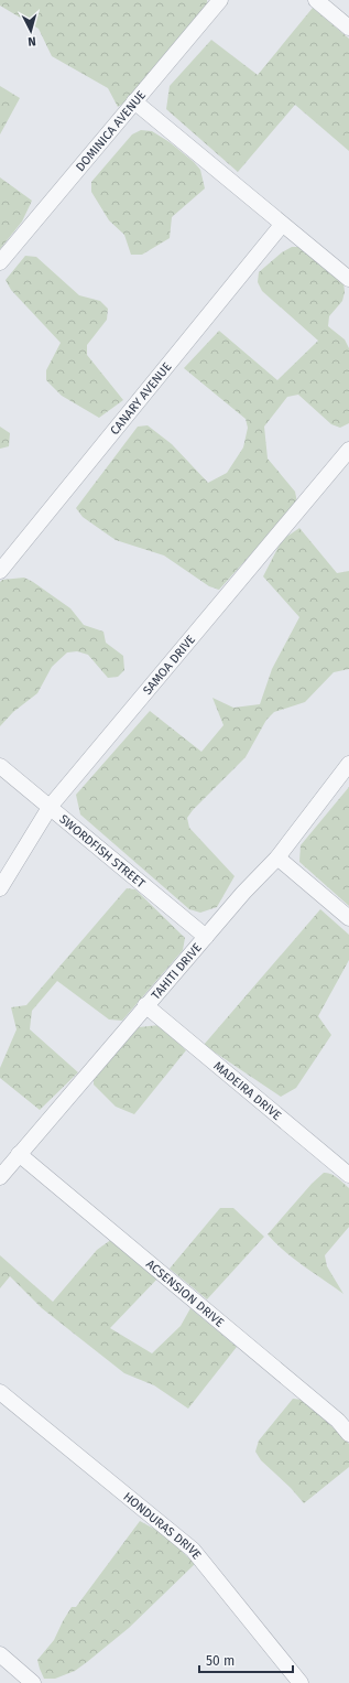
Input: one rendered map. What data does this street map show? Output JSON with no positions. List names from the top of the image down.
{
  "streets": {
    "street": [
      "DOMINICA AVENUE",
      "CANARY AVENUE",
      "SAMOA DRIVE",
      "SWORDFISH STREET",
      "TAHITI DRIVE",
      "MADEIRA DRIVE",
      "ACSENSION DRIVE",
      "HONDURAS DRIVE"
    ]
  },
  "crossings": [
    ["SAMOA DRIVE", "SWORDFISH STREET"],
    ["SWORDFISH STREET", "TAHITI DRIVE"],
    ["TAHITI DRIVE", "MADEIRA DRIVE"],
    ["TAHITI DRIVE", "ACSENSION DRIVE"]
  ],
  "scale_bar": "50 m",
  "north": "bottom"
}
